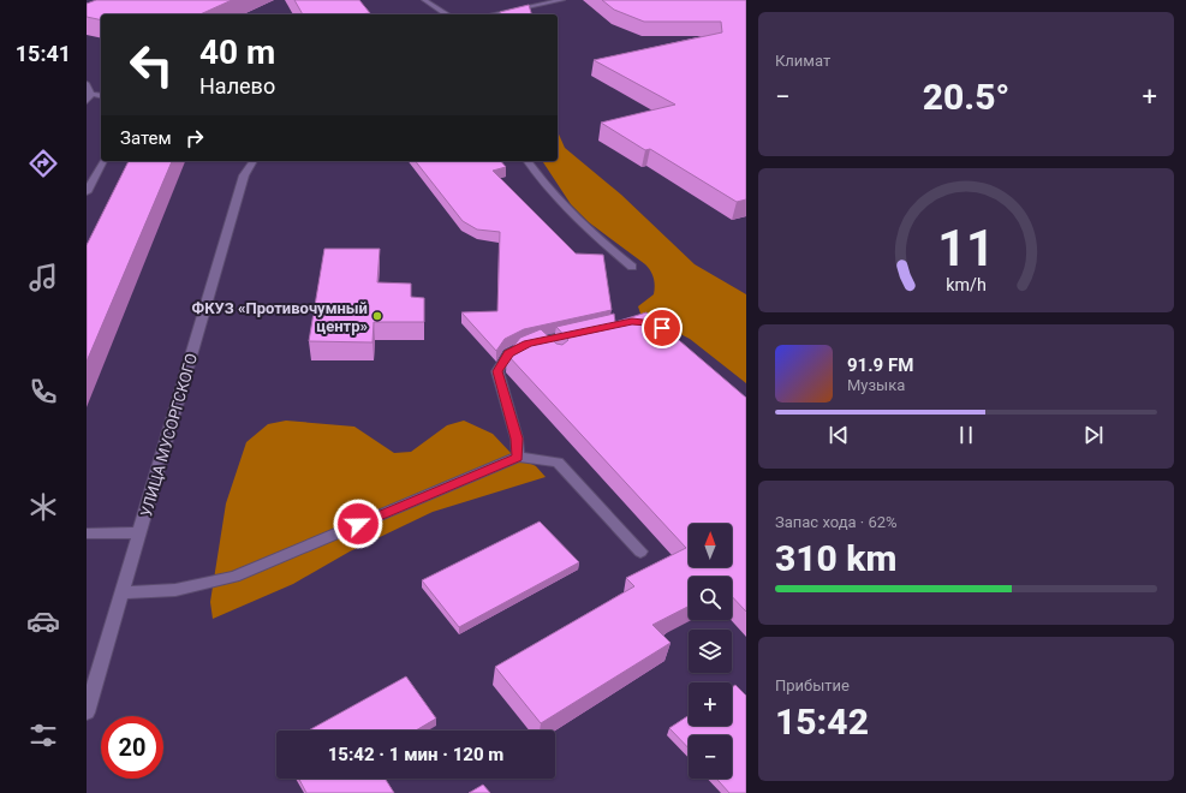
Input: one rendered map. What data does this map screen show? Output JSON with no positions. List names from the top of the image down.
{
  "streets": {
    "street": ["УЛИЦА МУСОРГСКОГО"]
  },
  "places": ["ФКУЗ «Противочумный центр»"],
  "north": "top",
  "page": {
    "tabs": "15:41",
    "tile": [
      "Климат",
      ["Запас хода · 62%", "310 km"],
      ["Прибытие", "15:42"]
    ],
    "turn": ["40 m", "Налево"],
    "heat": ["−", "20.5°", "+"],
    "then": "Затем",
    "song": ["91.9 FM", "Музыка"],
    "map_buttons": ["+", "−"],
    "limit": "20",
    "trip": "15:42 · 1 мин · 120 m",
    "gauge": ["11", "km/h"]
  }
}
